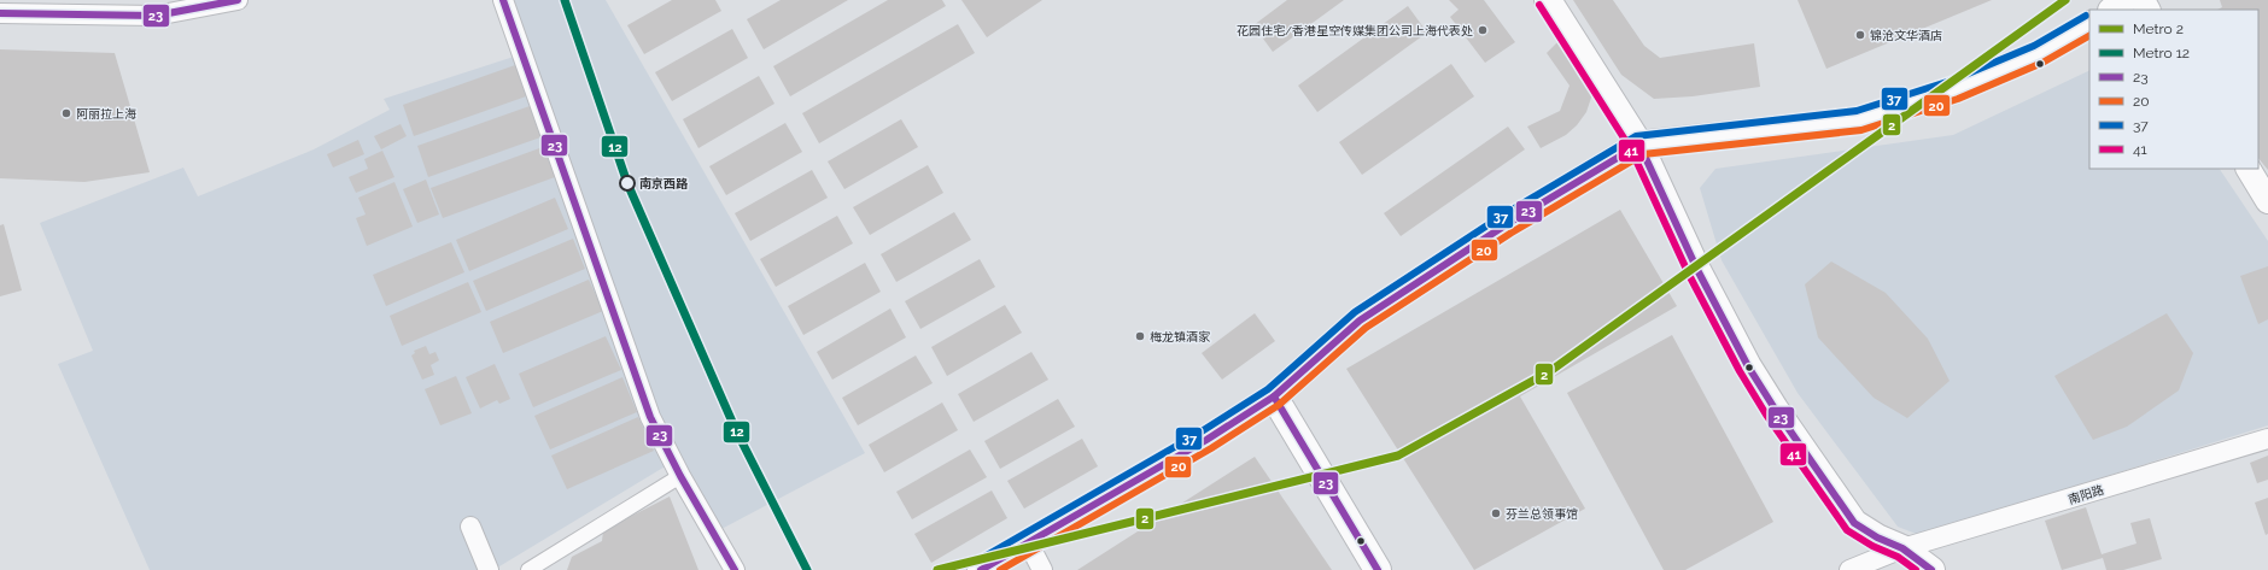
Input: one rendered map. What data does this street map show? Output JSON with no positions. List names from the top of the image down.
{
  "streets": {
    "street": ["南阳路"]
  },
  "places": [
    "花园住宅/香港星空传媒集团公司上海代表处",
    "锦沧文华酒店",
    "阿丽拉上海",
    "南京西路",
    "梅龙镇酒家",
    "芬兰总领事馆"
  ],
  "lines": [
    "metro line 2",
    "metro line 12",
    "transit line 23",
    "transit line 41",
    "transit line 37",
    "transit line 20"
  ],
  "legend": [
    "Metro 2",
    "Metro 12",
    "23",
    "20",
    "37",
    "41"
  ]
}
